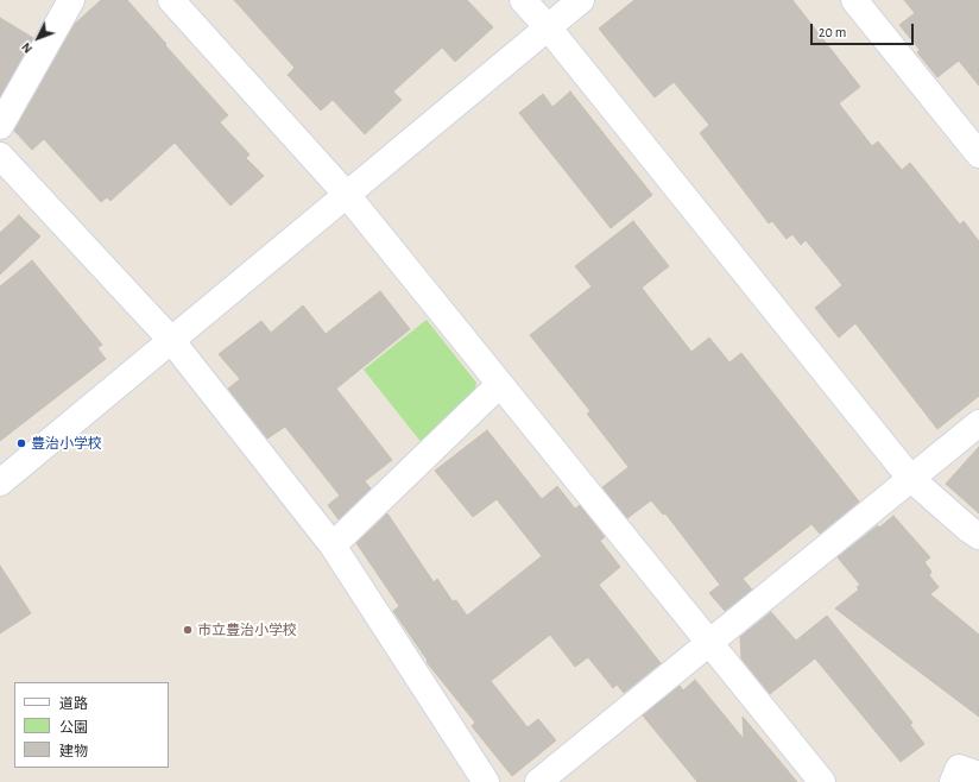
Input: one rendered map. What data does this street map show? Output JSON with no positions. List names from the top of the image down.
{
  "places": ["豊治小学校", "市立豊治小学校"],
  "legend": ["道路", "公園", "建物"],
  "scale_bar": "20 m",
  "north": "bottom left"
}
